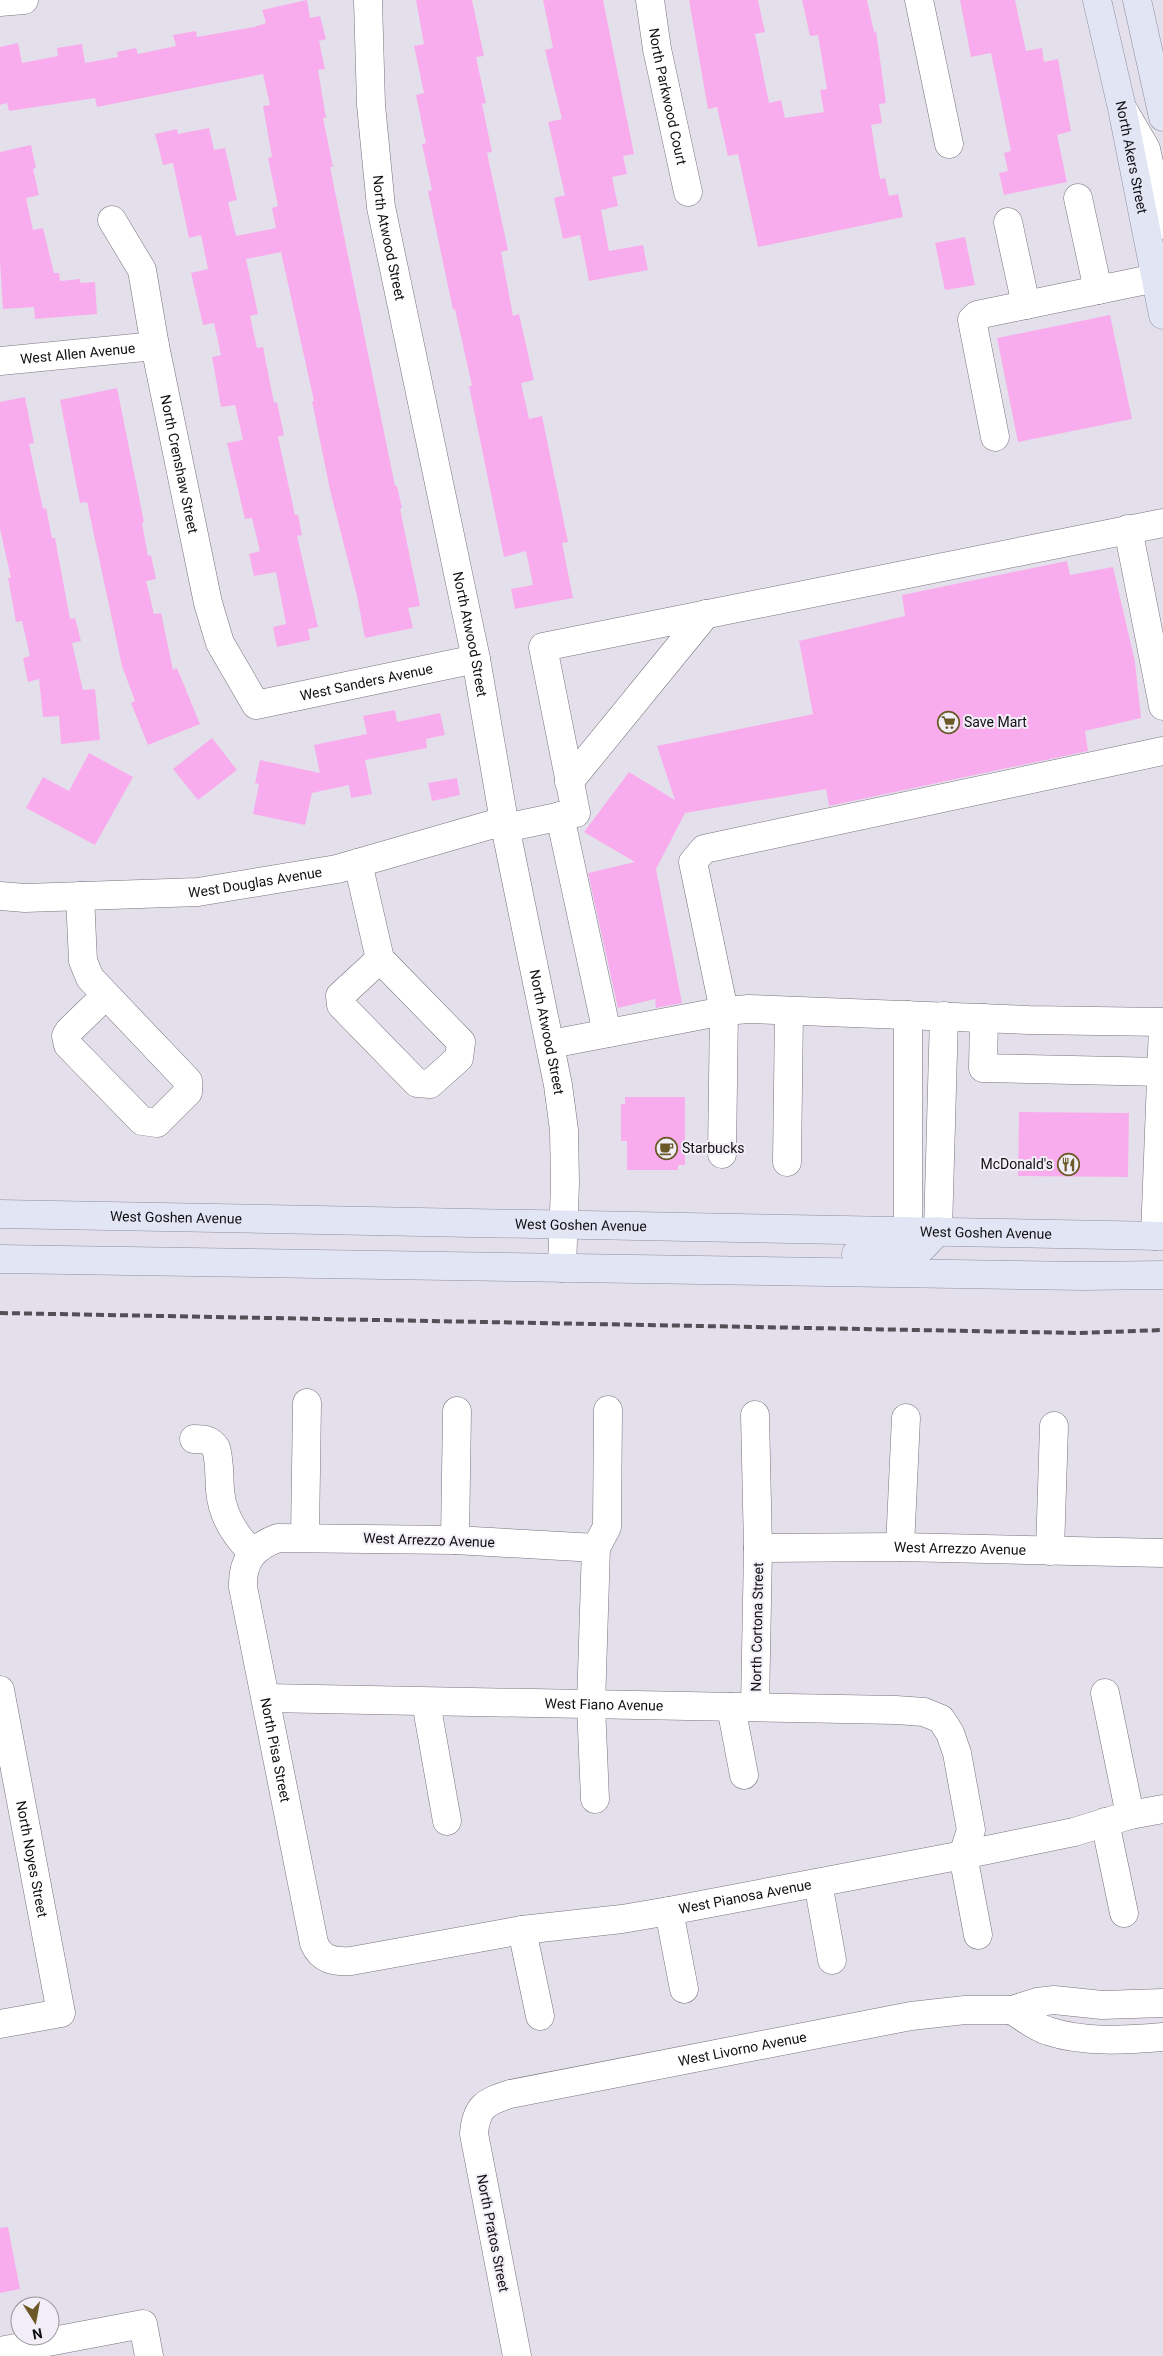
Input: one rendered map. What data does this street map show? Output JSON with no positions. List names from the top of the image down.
{
  "streets": {
    "main road": ["North Akers Street", "West Goshen Avenue"],
    "street": [
      "North Parkwood Court",
      "North Atwood Street",
      "West Allen Avenue",
      "North Crenshaw Street",
      "West Sanders Avenue",
      "West Douglas Avenue",
      "West Arrezzo Avenue",
      "North Cortona Street",
      "West Fiano Avenue",
      "North Pisa Street",
      "North Noyes Street",
      "West Pianosa Avenue",
      "West Livorno Avenue",
      "North Pratos Street"
    ]
  },
  "crossings": [
    ["North Atwood Street", "West Sanders Avenue"],
    ["North Atwood Street", "West Douglas Avenue"],
    ["North Atwood Street", "West Goshen Avenue"],
    ["West Allen Avenue", "North Crenshaw Street"],
    ["North Crenshaw Street", "West Sanders Avenue"],
    ["West Arrezzo Avenue", "North Cortona Street"],
    ["West Arrezzo Avenue", "North Pisa Street"],
    ["North Cortona Street", "West Fiano Avenue"],
    ["West Fiano Avenue", "North Pisa Street"],
    ["West Fiano Avenue", "West Pianosa Avenue"],
    ["North Pisa Street", "West Pianosa Avenue"],
    ["West Livorno Avenue", "North Pratos Street"]
  ],
  "places": {
    "supermarket": ["Save Mart"],
    "cafe": ["Starbucks"],
    "restaurant": ["McDonald's"]
  },
  "north": "bottom"
}
